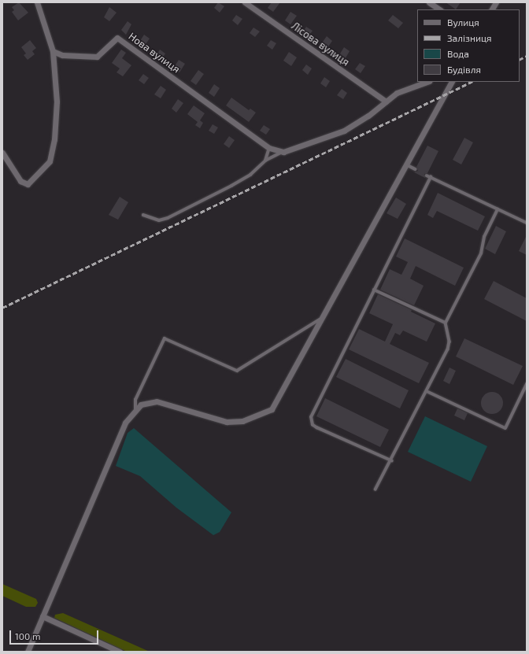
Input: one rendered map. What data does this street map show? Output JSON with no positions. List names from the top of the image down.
{
  "streets": {
    "street": ["Лісова вулиця", "Нова вулиця"]
  },
  "legend": [
    "Вулиця",
    "Залізниця",
    "Вода",
    "Будівля"
  ],
  "scale_bar": "100 m"
}
